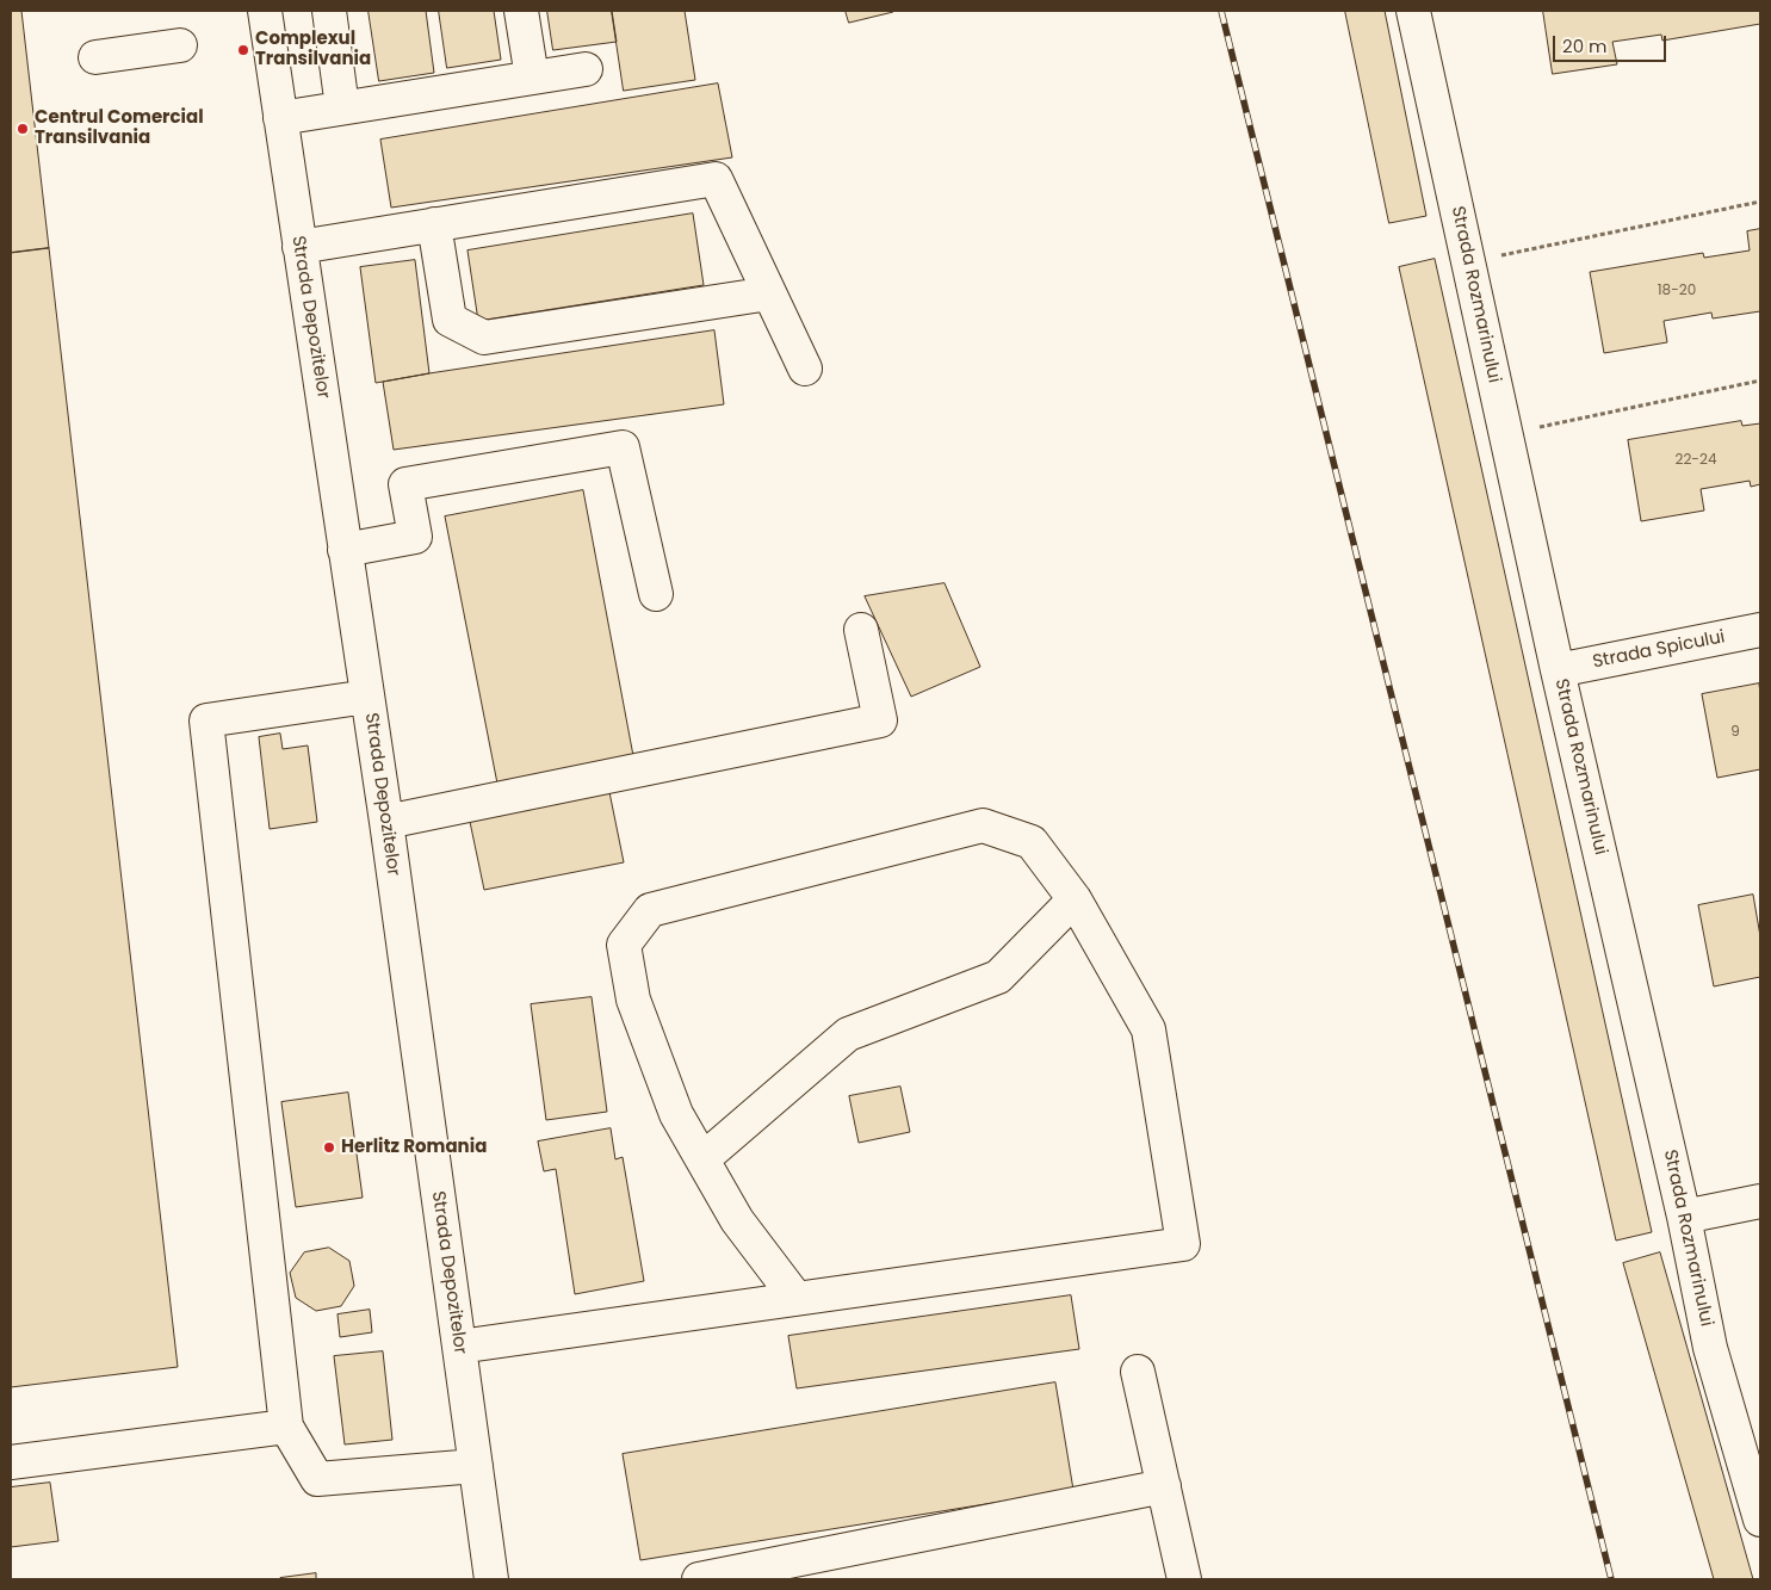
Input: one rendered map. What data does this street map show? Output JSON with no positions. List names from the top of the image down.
{
  "streets": {
    "street": ["Strada Rozmarinului", "Strada Depozitelor", "Strada Spicului"]
  },
  "crossings": [
    ["Strada Rozmarinului", "Strada Spicului"]
  ],
  "places": ["Complexul Transilvania", "Centrul Comercial Transilvania", "Herlitz Romania"],
  "house_numbers": ["18-20", "22-24", "9"],
  "scale_bar": "20 m"
}
